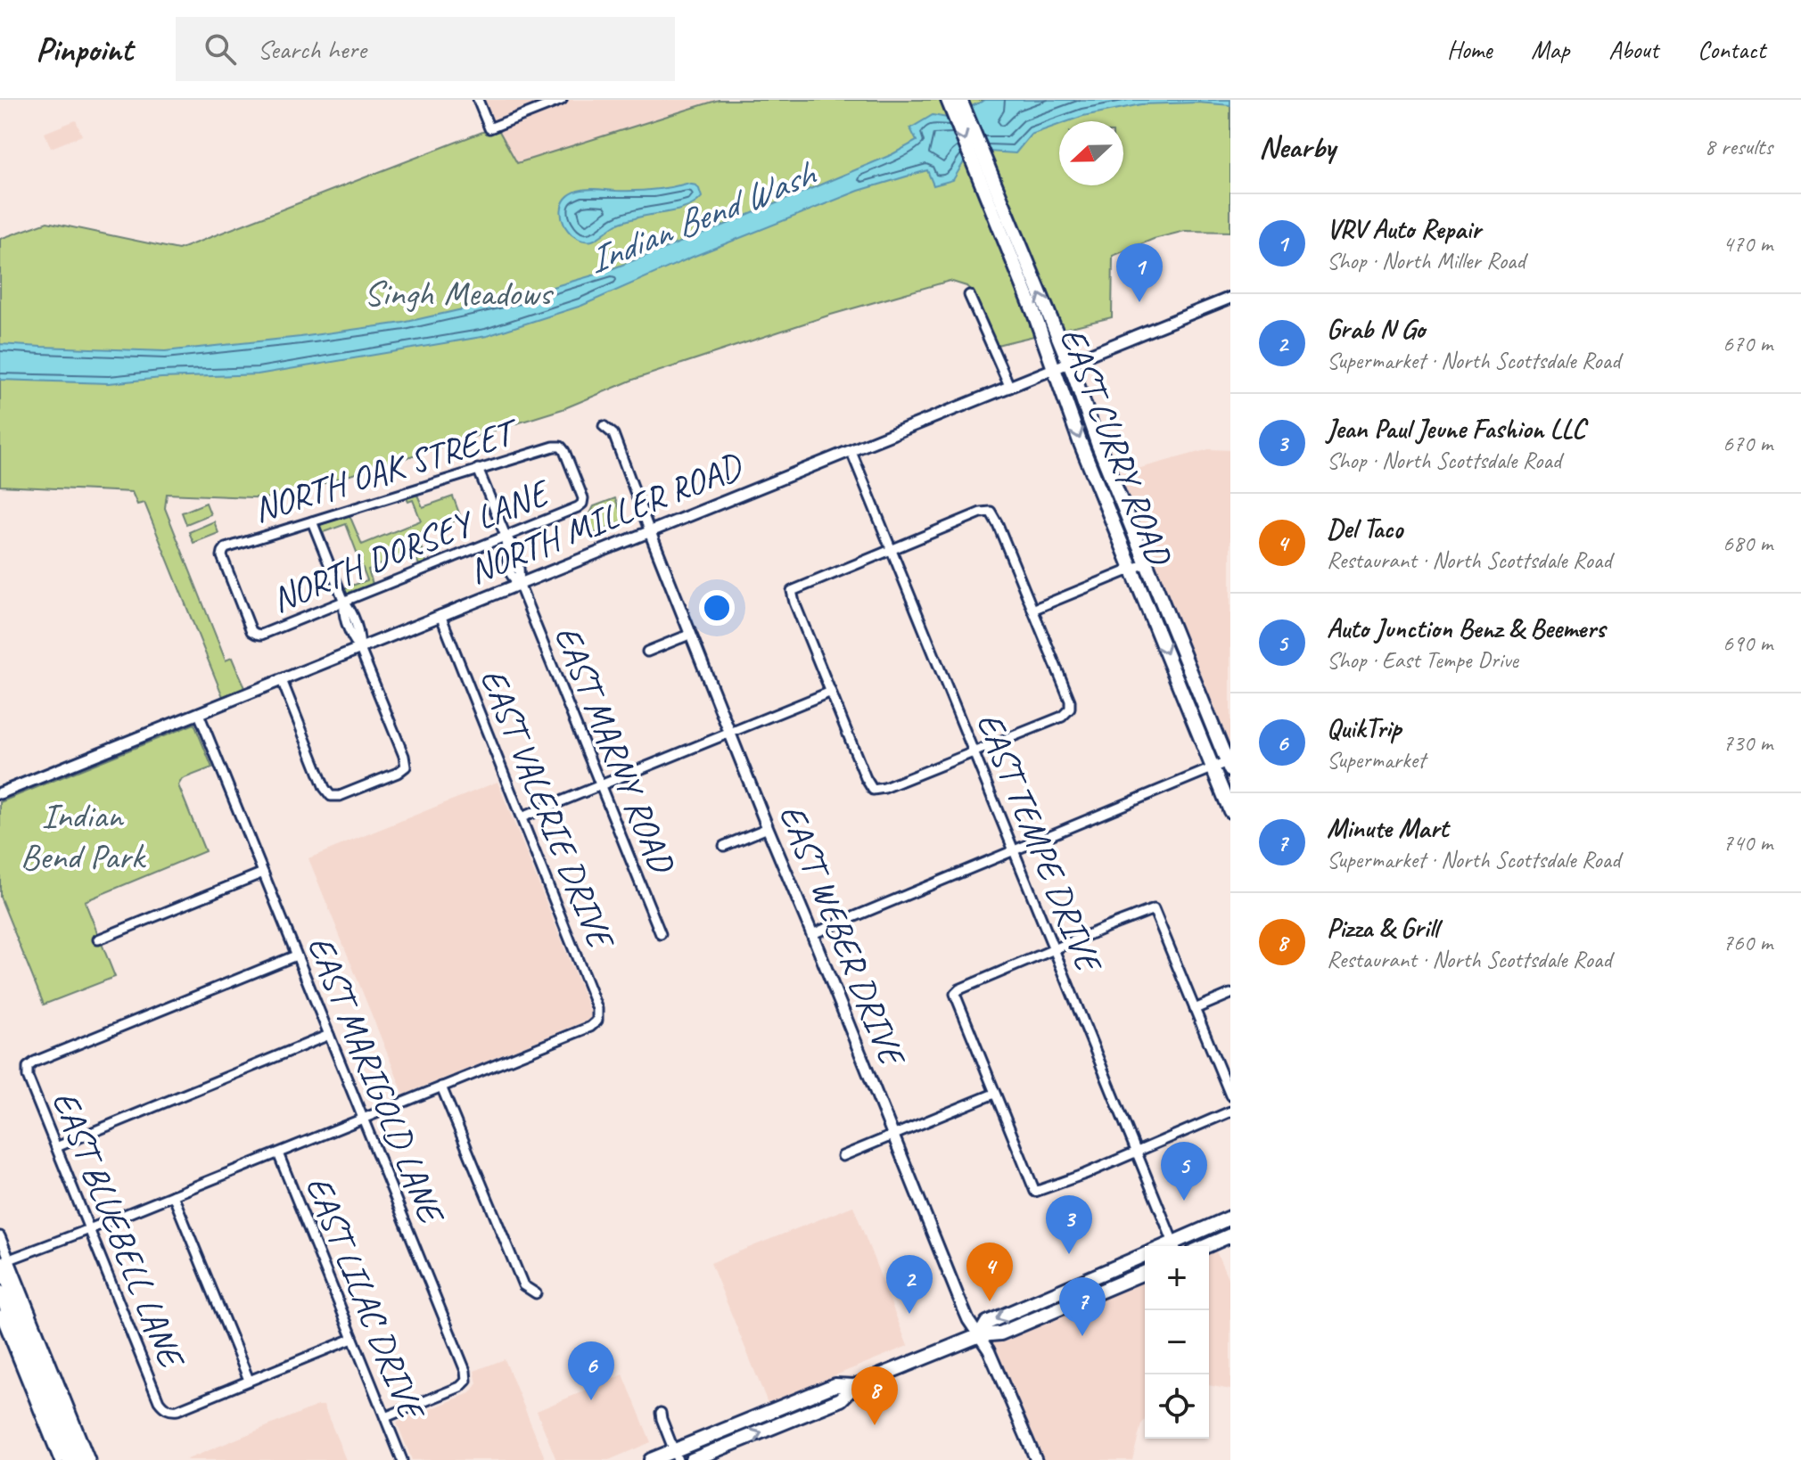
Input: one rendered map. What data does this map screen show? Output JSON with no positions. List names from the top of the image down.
{
  "streets": {
    "main road": ["EAST CURRY ROAD"],
    "street": [
      "NORTH OAK STREET",
      "NORTH MILLER ROAD",
      "NORTH DORSEY LANE",
      "EAST MARNY ROAD",
      "EAST VALERIE DRIVE",
      "EAST TEMPE DRIVE",
      "EAST WEBER DRIVE",
      "EAST MARIGOLD LANE",
      "EAST BLUEBELL LANE",
      "EAST LILAC DRIVE"
    ]
  },
  "crossings": [
    ["EAST CURRY ROAD", "NORTH MILLER ROAD"],
    ["NORTH OAK STREET", "NORTH DORSEY LANE"],
    ["NORTH OAK STREET", "EAST MARNY ROAD"],
    ["NORTH MILLER ROAD", "EAST MARNY ROAD"],
    ["NORTH MILLER ROAD", "EAST VALERIE DRIVE"],
    ["NORTH MILLER ROAD", "EAST TEMPE DRIVE"],
    ["NORTH MILLER ROAD", "EAST WEBER DRIVE"],
    ["NORTH MILLER ROAD", "EAST MARIGOLD LANE"],
    ["NORTH DORSEY LANE", "EAST MARNY ROAD"],
    ["EAST MARIGOLD LANE", "EAST BLUEBELL LANE"],
    ["EAST MARIGOLD LANE", "EAST LILAC DRIVE"]
  ],
  "water": ["Indian Bend Wash"],
  "parks": ["Singh Meadows", "Indian Bend Park"],
  "north": "left",
  "page": {
    "header": "Pinpoint",
    "search": "Search here",
    "nav": [
      "Home",
      "Map",
      "About",
      "Contact"
    ],
    "heading": ["Nearby", "8 results"],
    "list": [
      {
        "mark": "1",
        "name": "VRV Auto Repair",
        "note": "Shop · North Miller Road",
        "value": "470 m"
      },
      {
        "mark": "2",
        "name": "Grab N Go",
        "note": "Supermarket · North Scottsdale Road",
        "value": "670 m"
      },
      {
        "mark": "3",
        "name": "Jean Paul Jeune Fashion LLC",
        "note": "Shop · North Scottsdale Road",
        "value": "670 m"
      },
      {
        "mark": "4",
        "name": "Del Taco",
        "note": "Restaurant · North Scottsdale Road",
        "value": "680 m"
      },
      {
        "mark": "5",
        "name": "Auto Junction Benz & Beemers",
        "note": "Shop · East Tempe Drive",
        "value": "690 m"
      },
      {
        "mark": "6",
        "name": "QuikTrip",
        "note": "Supermarket",
        "value": "730 m"
      },
      {
        "mark": "7",
        "name": "Minute Mart",
        "note": "Supermarket · North Scottsdale Road",
        "value": "740 m"
      },
      {
        "mark": "8",
        "name": "Pizza & Grill",
        "note": "Restaurant · North Scottsdale Road",
        "value": "760 m"
      }
    ],
    "pins": [
      "1",
      "5",
      "3",
      "4",
      "2",
      "7",
      "6",
      "8"
    ],
    "map_buttons": ["+", "−"]
  }
}
